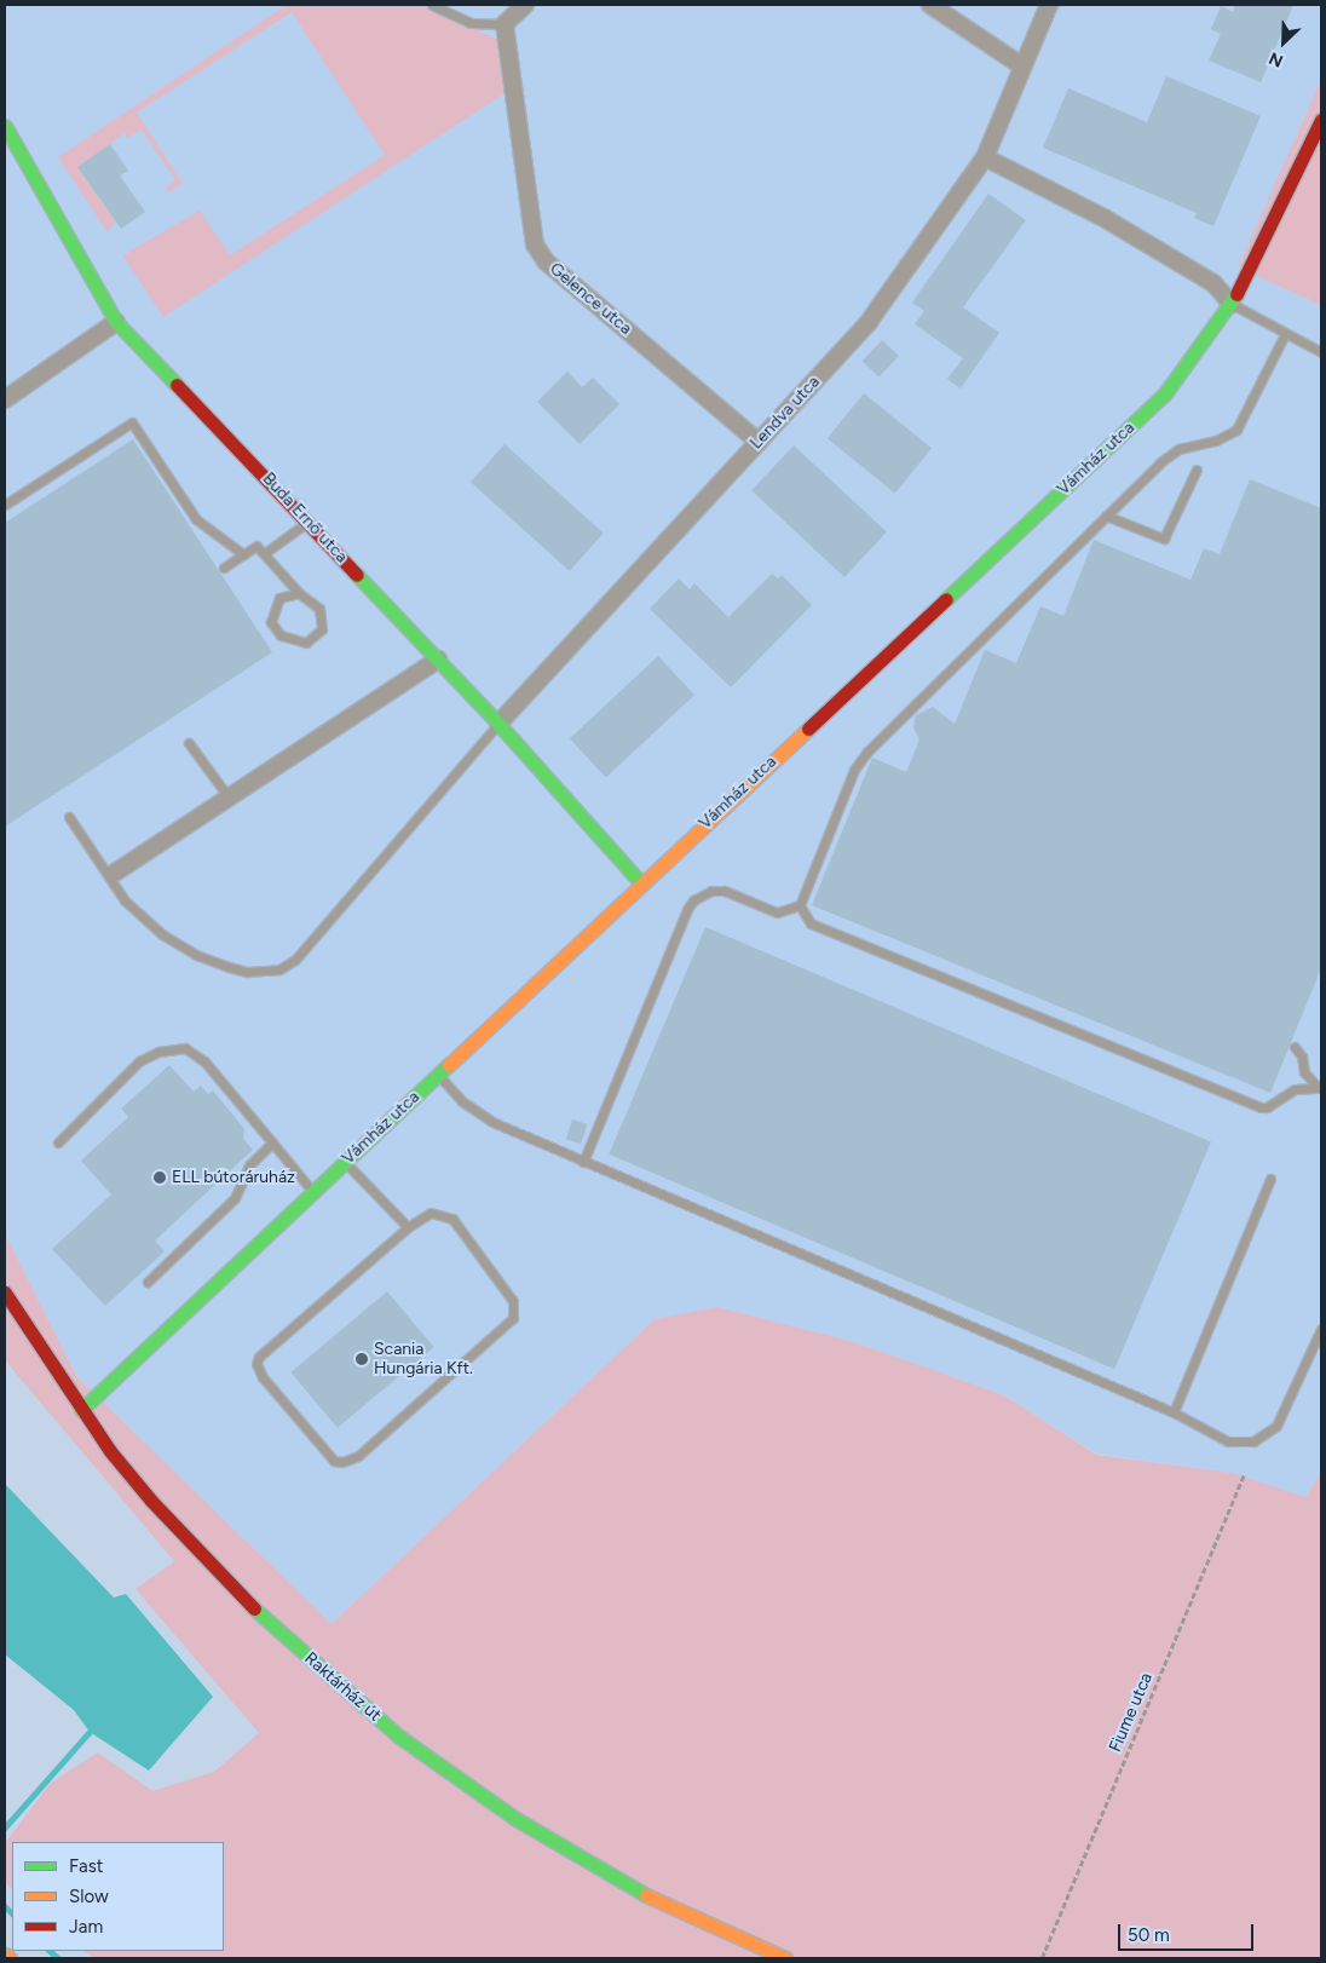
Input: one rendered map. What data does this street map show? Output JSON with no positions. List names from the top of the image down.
{
  "streets": {
    "main road": ["Vámház utca", "Buda Ernő utca", "Raktárház út"],
    "street": ["Gelence utca", "Lendva utca"],
    "path": ["Fiume utca"]
  },
  "crossings": [
    ["Gelence utca", "Lendva utca"],
    ["Lendva utca", "Buda Ernő utca"],
    ["Vámház utca", "Buda Ernő utca"],
    ["Vámház utca", "Raktárház út"]
  ],
  "places": ["ELL bútoráruház", "Scania Hungária Kft."],
  "legend": ["Fast", "Slow", "Jam"],
  "scale_bar": "50 m",
  "north": "bottom left"
}
